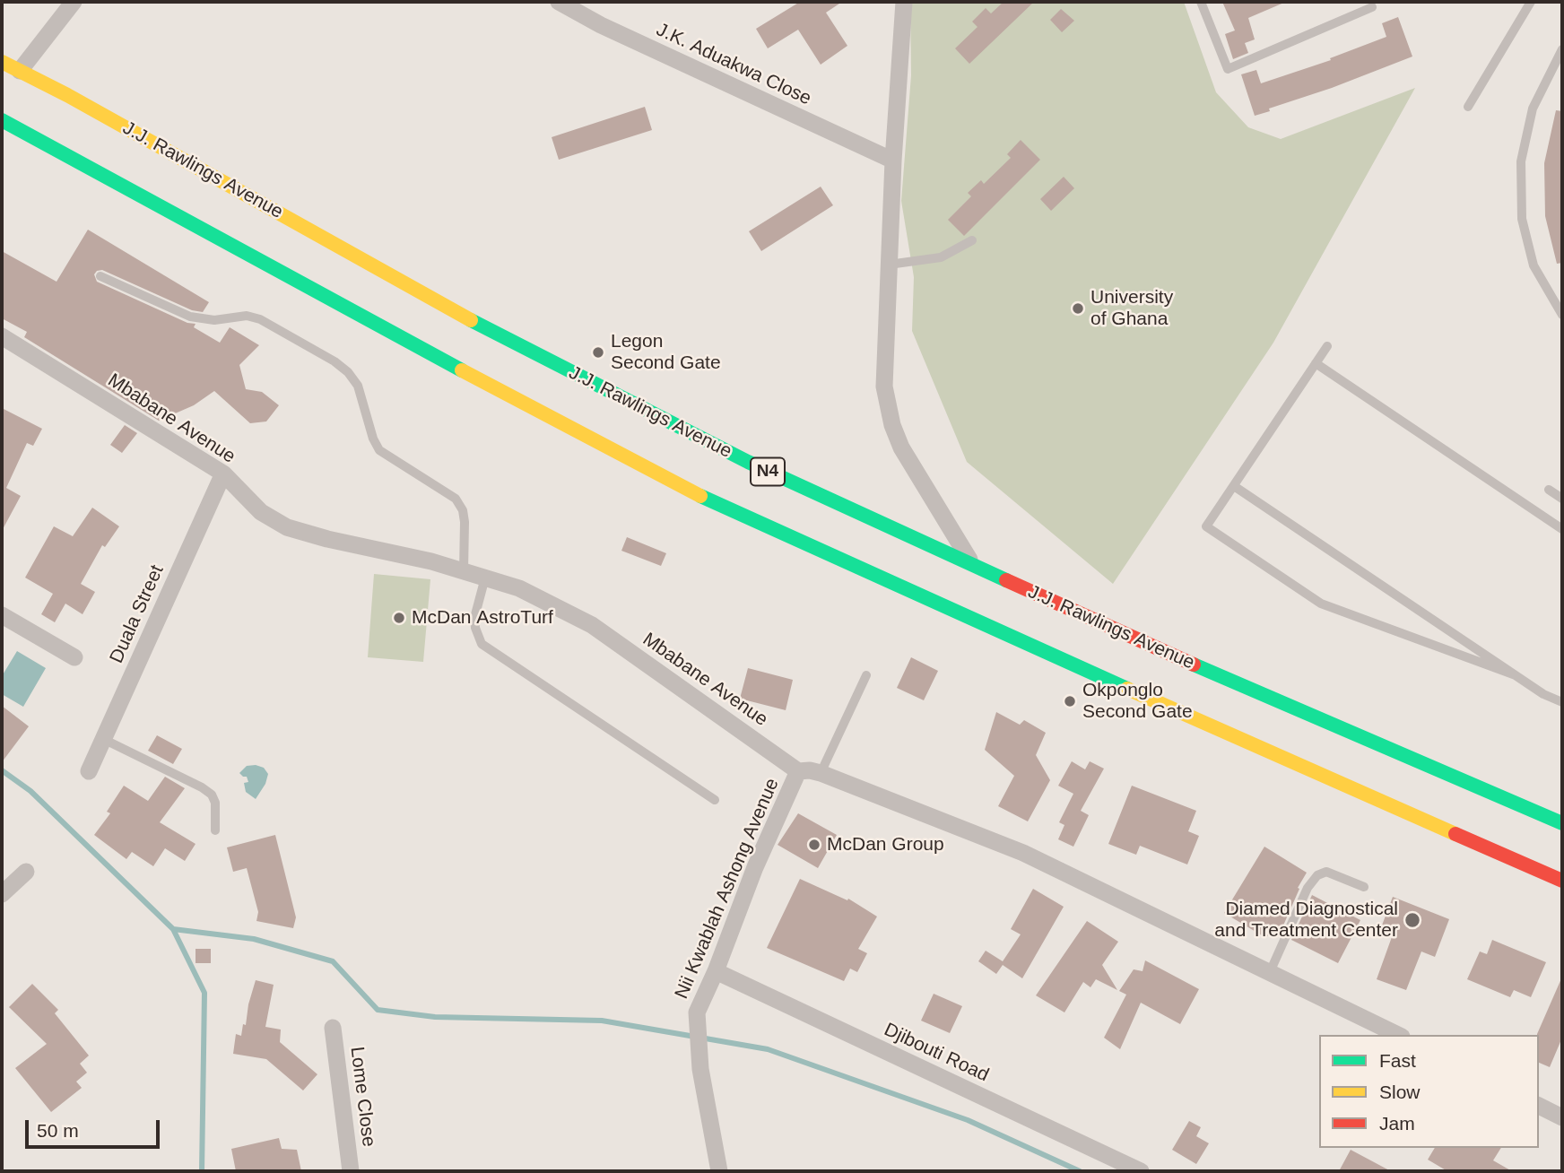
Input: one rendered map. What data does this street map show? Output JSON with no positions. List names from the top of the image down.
{
  "streets": {
    "highway": ["J.J. Rawlings Avenue", "N4"],
    "street": [
      "J.K. Aduakwa Close",
      "Mbabane Avenue",
      "Duala Street",
      "Nii Kwablah Ashong Avenue",
      "Djibouti Road",
      "Lome Close"
    ]
  },
  "crossings": [
    ["Mbabane Avenue", "Duala Street"],
    ["Mbabane Avenue", "Nii Kwablah Ashong Avenue"],
    ["Nii Kwablah Ashong Avenue", "Djibouti Road"]
  ],
  "places": [
    "University of Ghana",
    "Legon Second Gate",
    "McDan AstroTurf",
    "Okponglo Second Gate",
    "McDan Group",
    "Diamed Diagnostical and Treatment Center"
  ],
  "legend": ["Fast", "Slow", "Jam"],
  "scale_bar": "50 m"
}
